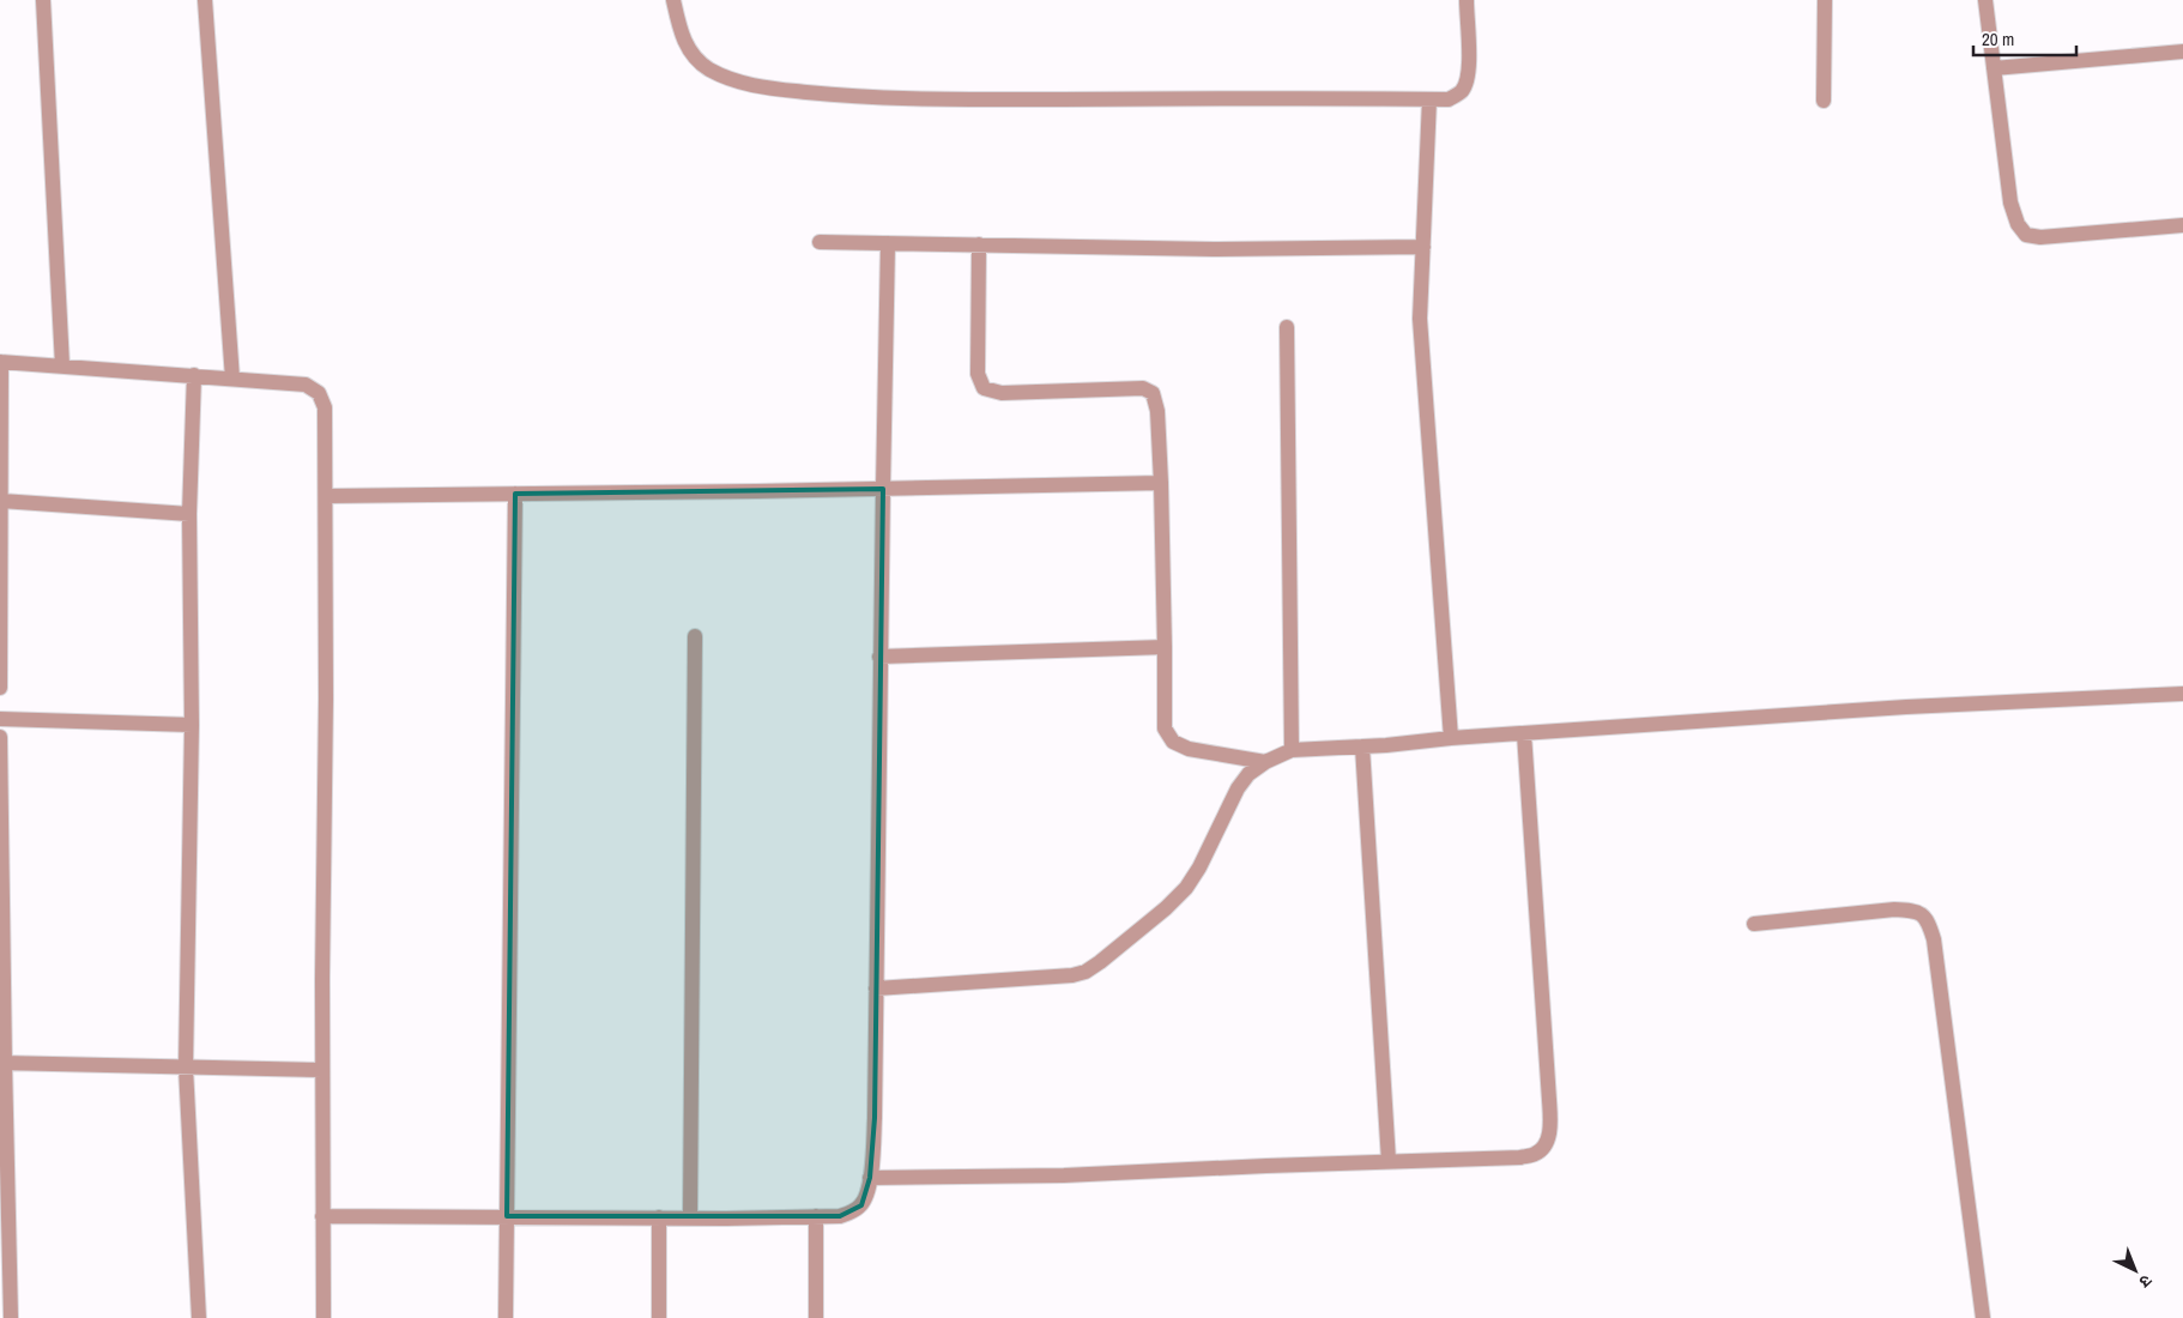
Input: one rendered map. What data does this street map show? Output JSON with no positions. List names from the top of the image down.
{
  "scale_bar": "20 m",
  "north": "bottom right"
}
